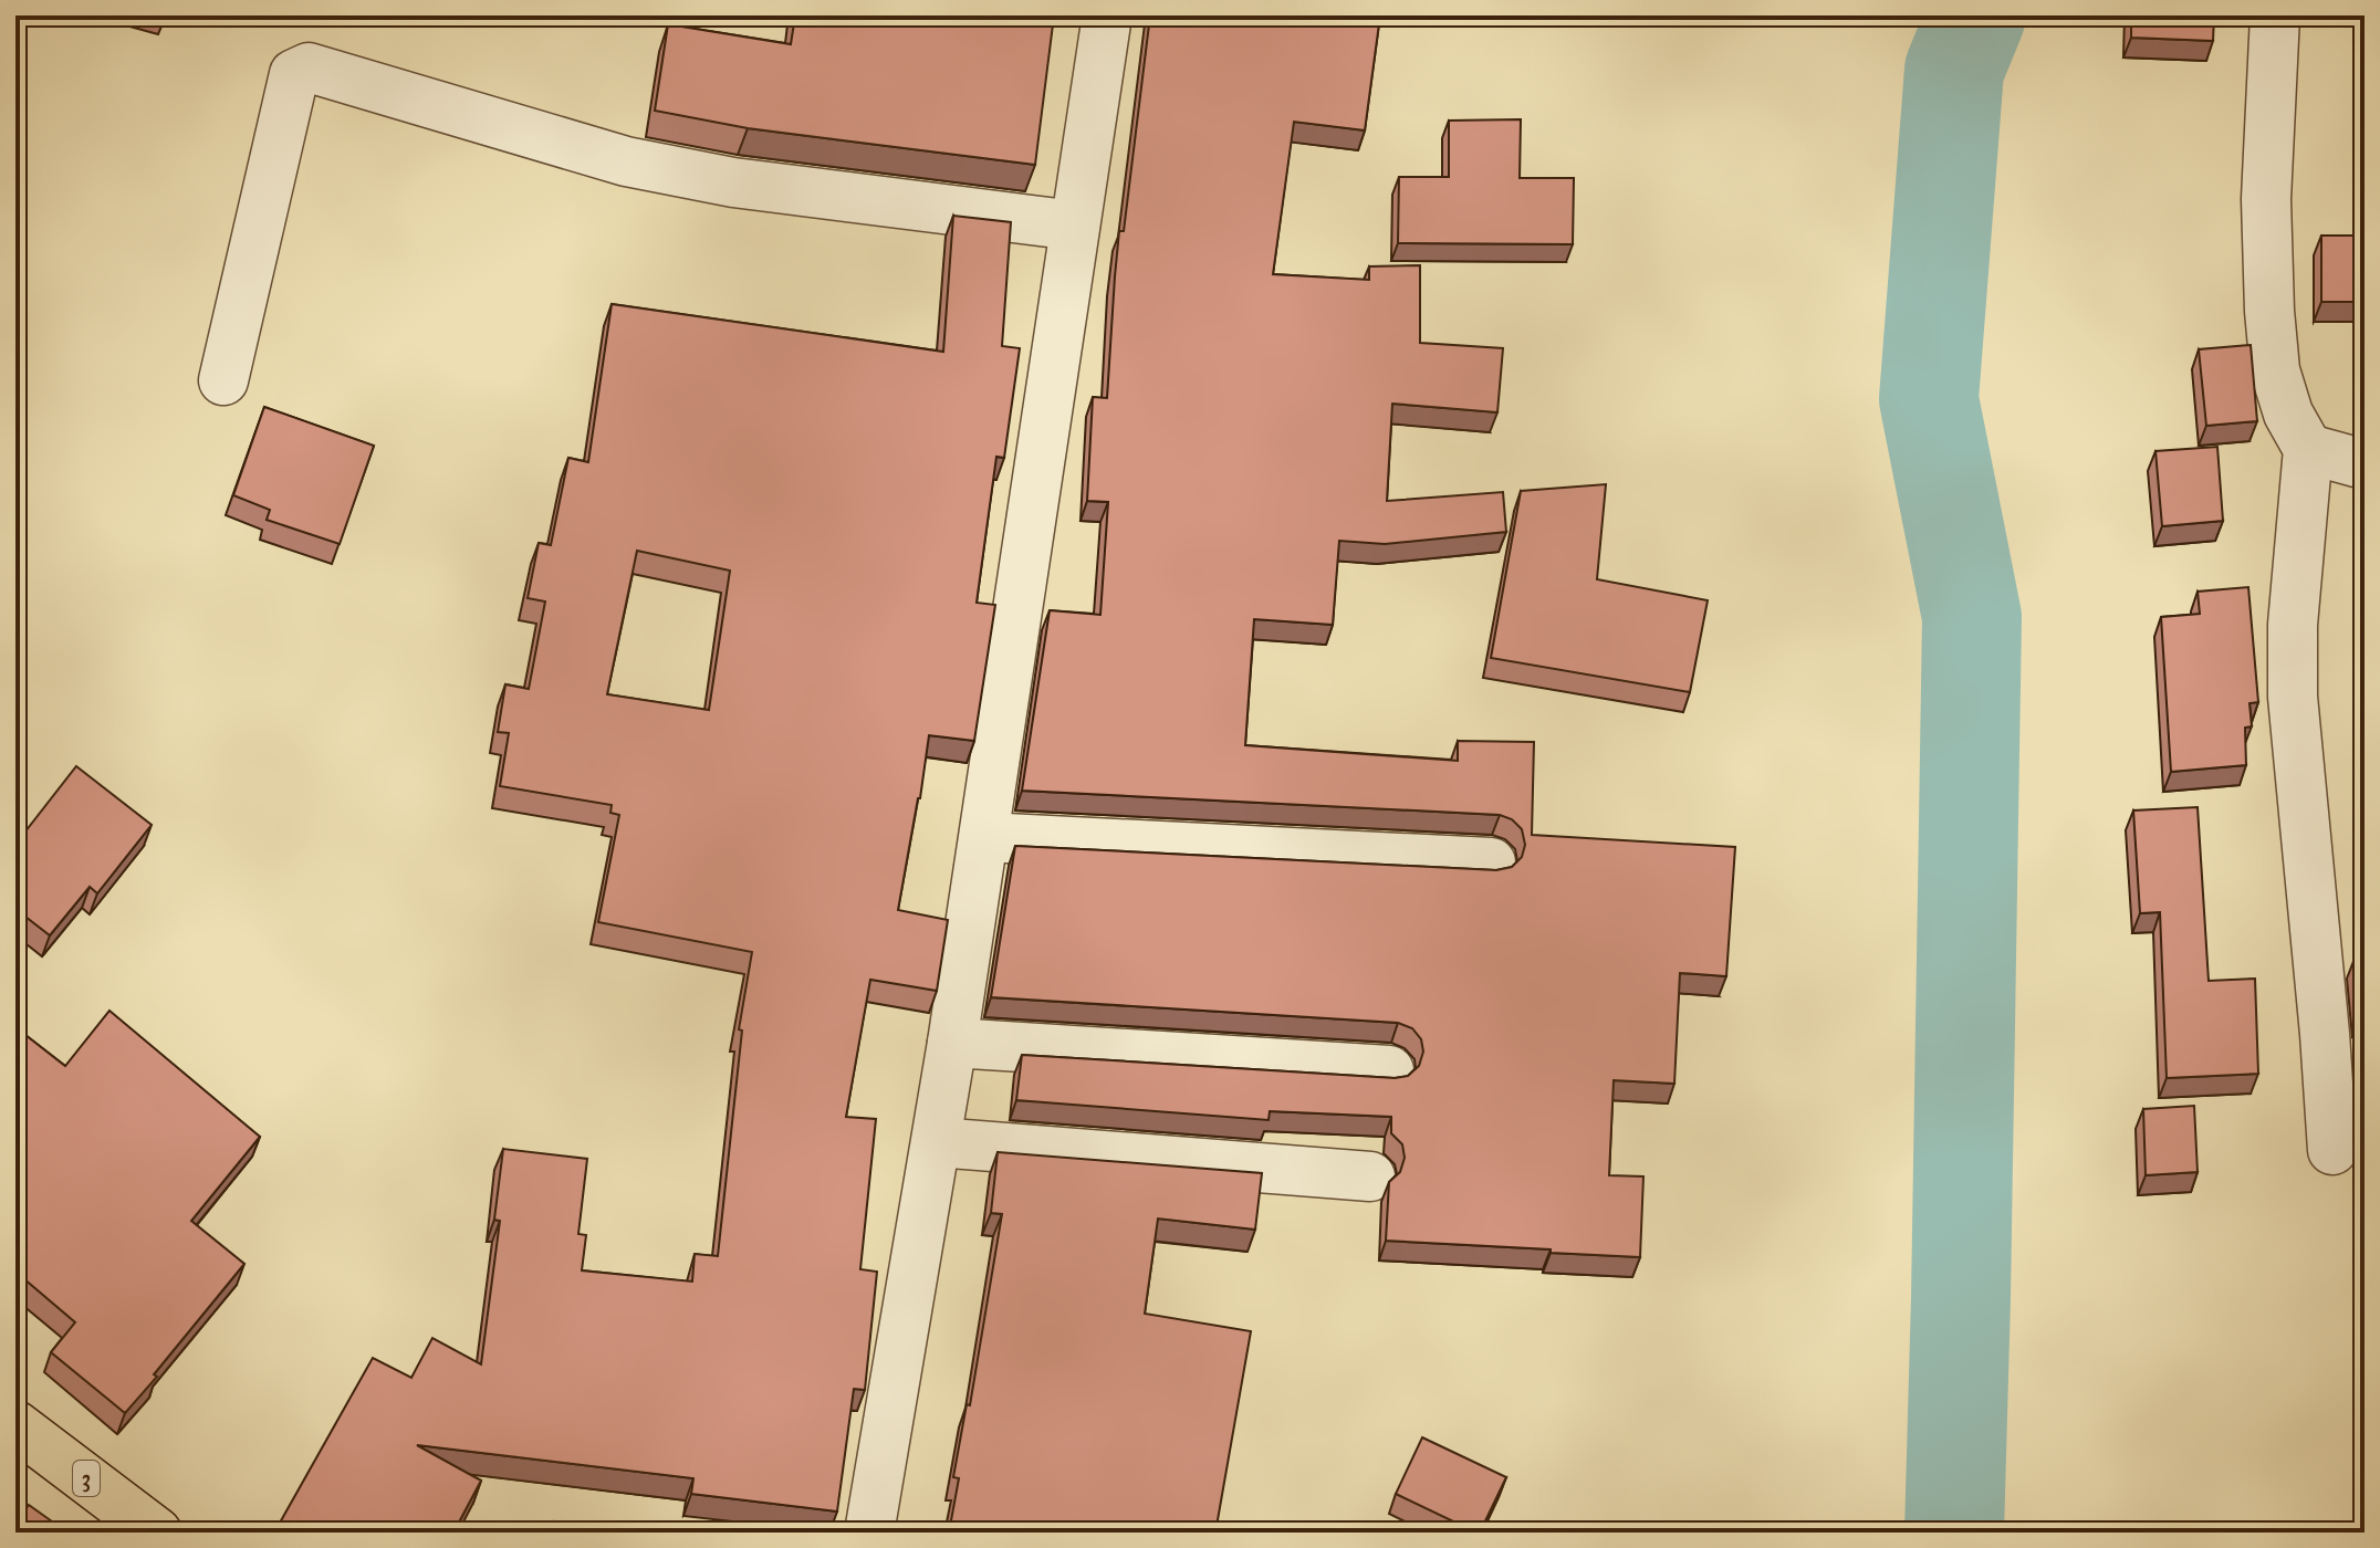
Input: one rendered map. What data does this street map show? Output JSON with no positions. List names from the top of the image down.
{
  "streets": {
    "highway": ["3"]
  }
}
